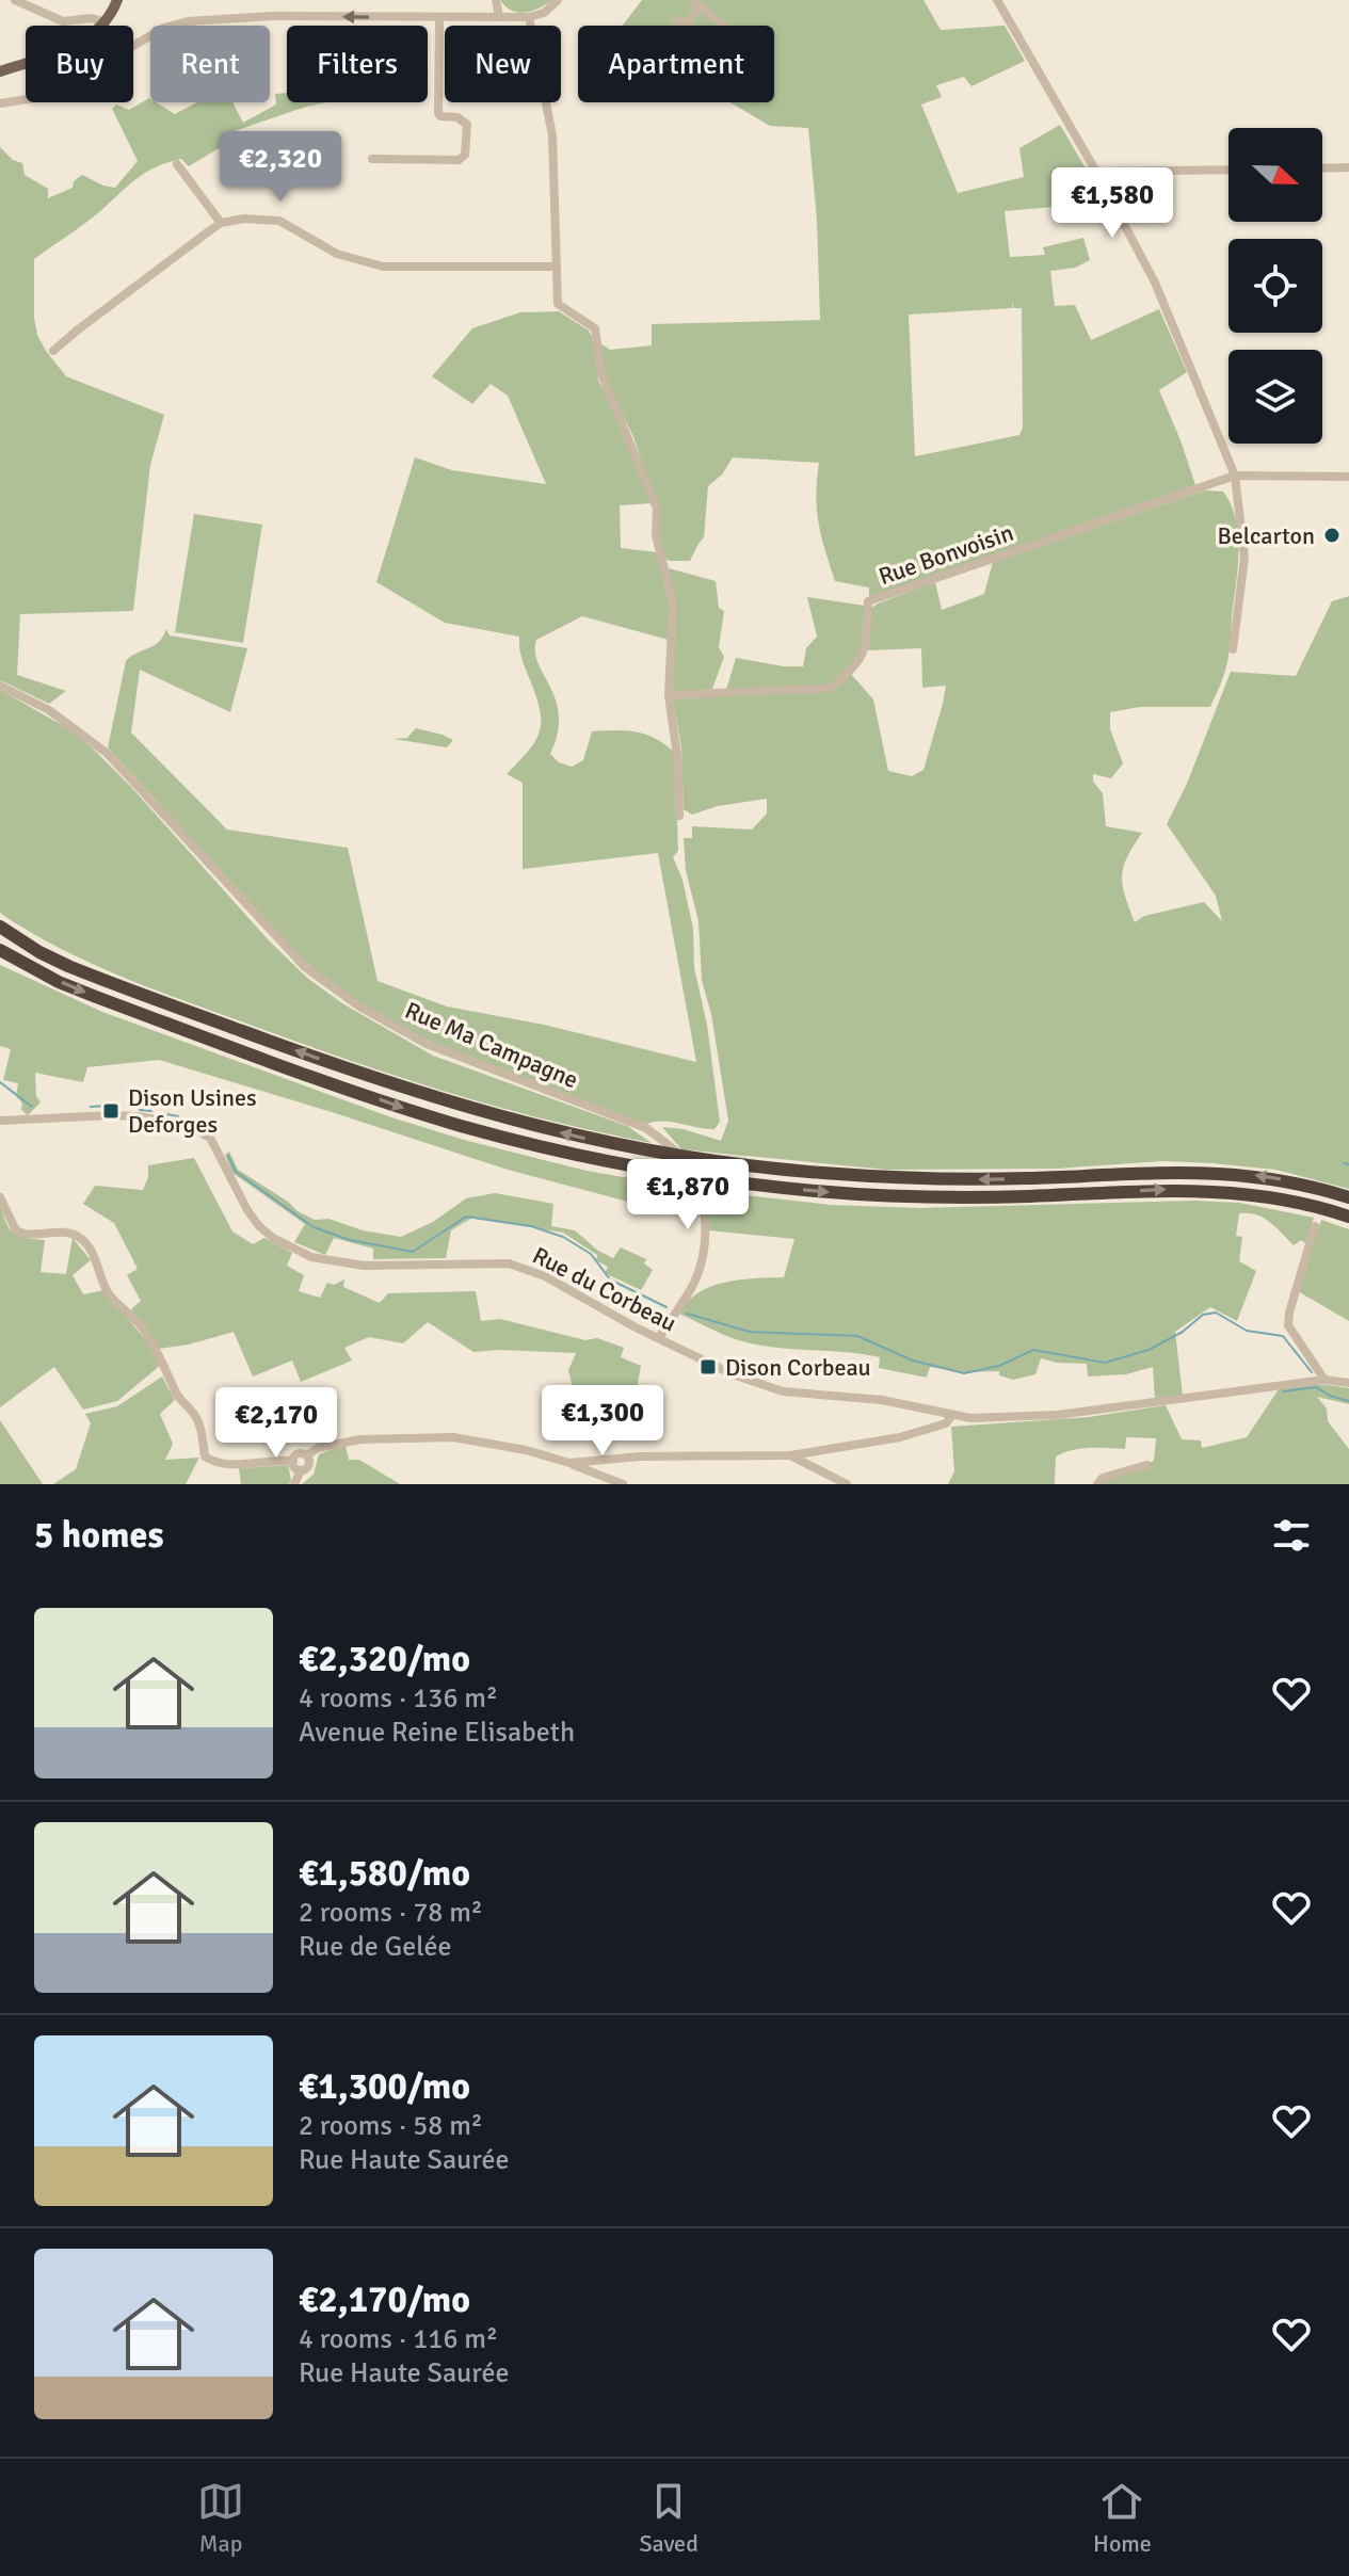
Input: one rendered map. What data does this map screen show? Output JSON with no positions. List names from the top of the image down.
{
  "streets": {
    "street": ["Rue Bonvoisin", "Rue Ma Campagne", "Rue du Corbeau"]
  },
  "crossings": [
    ["Rue Ma Campagne", "Rue du Corbeau"]
  ],
  "places": {
    "other": ["Belcarton"],
    "transit": ["Dison Usines Deforges", "Dison Corbeau"]
  },
  "north": "right",
  "page": {
    "chip": [
      "Buy",
      "Rent",
      "Filters",
      "New",
      "Apartment"
    ],
    "price": [
      "€2,320",
      "€1,580",
      "€1,870",
      "€1,300",
      "€2,170"
    ],
    "heading": "5 homes",
    "list": [
      {
        "name": "€2,320/mo",
        "note": "4 rooms · 136 m² · Avenue Reine Elisabeth"
      },
      {
        "name": "€1,580/mo",
        "note": "2 rooms · 78 m² · Rue de Gelée"
      },
      {
        "name": "€1,300/mo",
        "note": "2 rooms · 58 m² · Rue Haute Saurée"
      },
      {
        "name": "€2,170/mo",
        "note": "4 rooms · 116 m² · Rue Haute Saurée"
      }
    ],
    "tabs": ["Map", "Saved", "Home"]
  }
}
